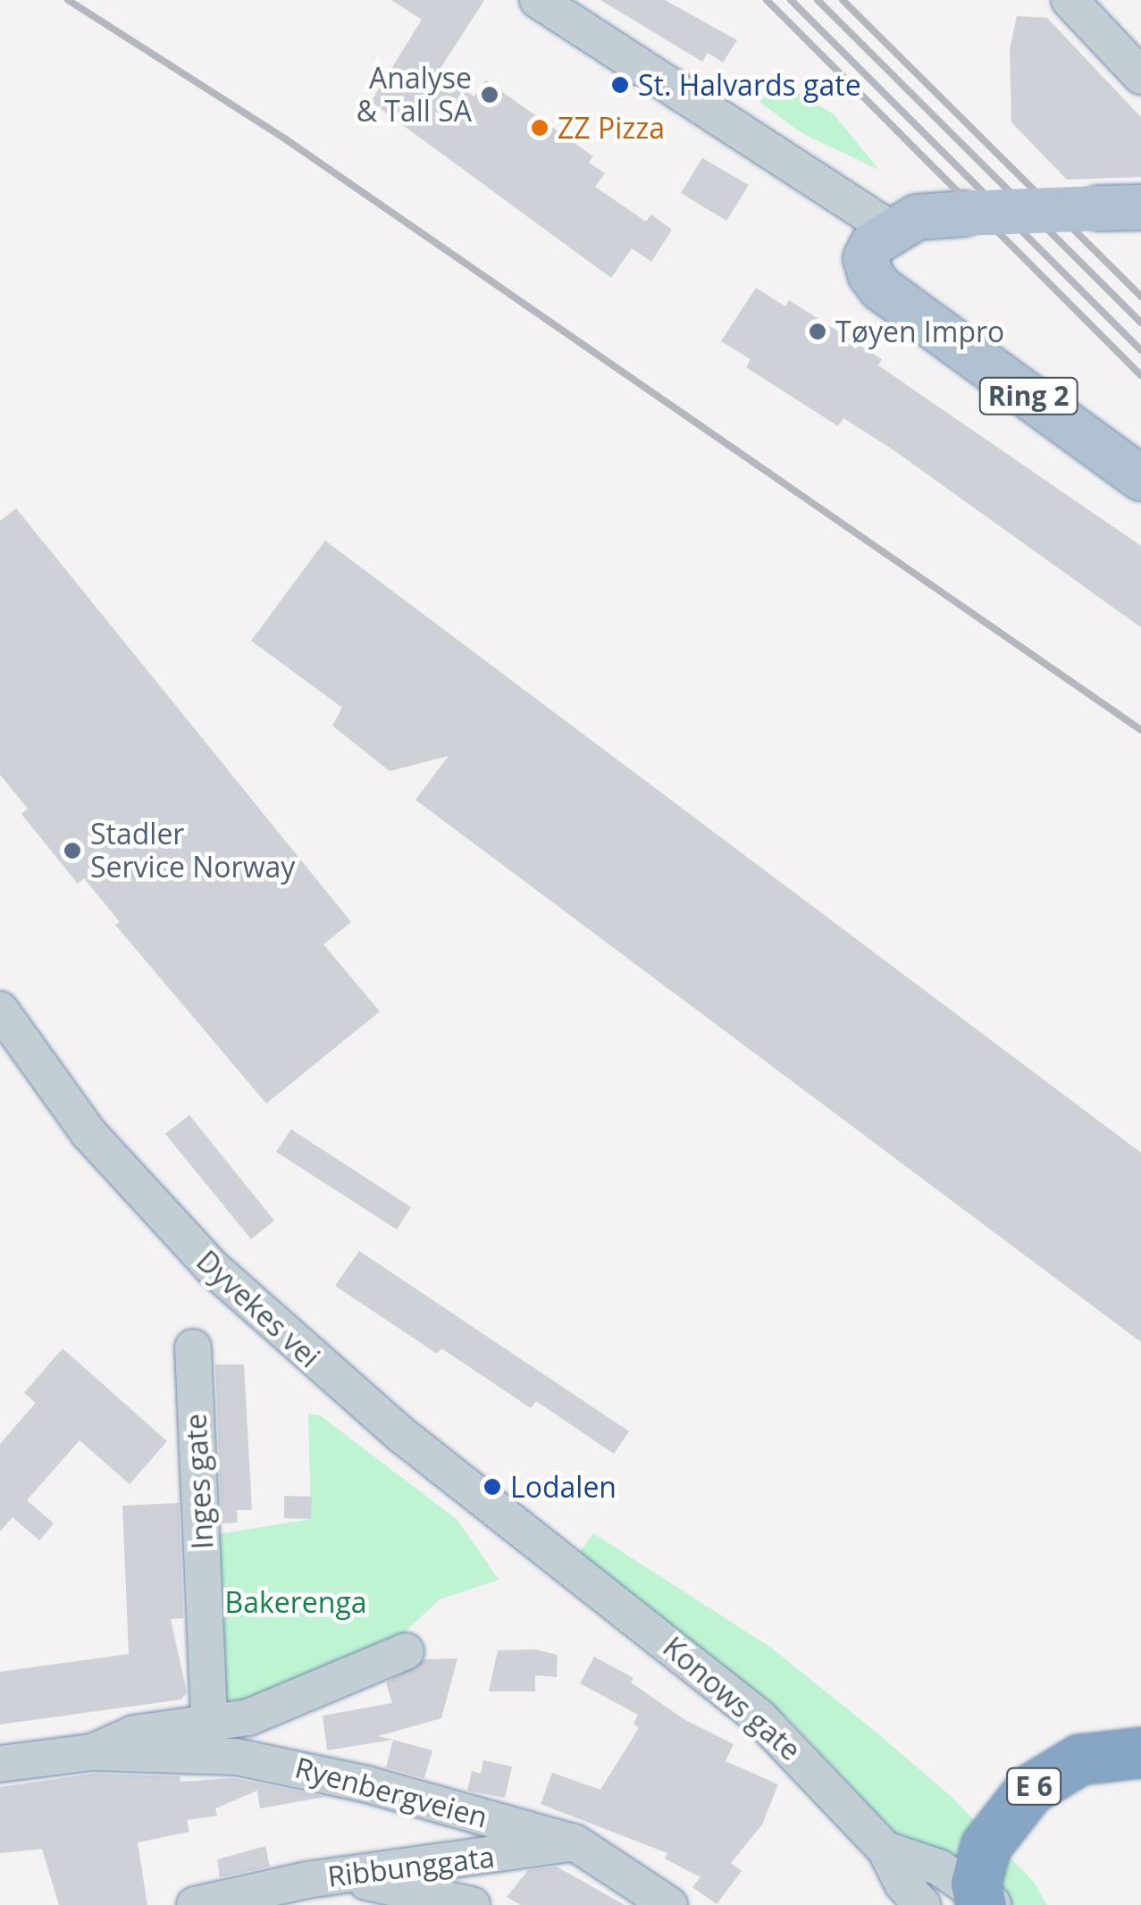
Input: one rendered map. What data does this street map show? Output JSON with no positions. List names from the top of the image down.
{
  "streets": {
    "highway": ["E 6"],
    "main road": ["Ring 2"],
    "street": [
      "Dyvekes vei",
      "Inges gate",
      "Konows gate",
      "Ryenbergveien",
      "Ribbunggata"
    ]
  },
  "crossings": [
    ["Dyvekes vei", "Konows gate"],
    ["Konows gate", "E 6"],
    ["Ryenbergveien", "Ribbunggata"]
  ],
  "parks": ["Bakerenga"],
  "places": [
    "St. Halvards gate",
    "Analyse & Tall SA",
    "ZZ Pizza",
    "Tøyen Impro",
    "Stadler Service Norway",
    "Lodalen"
  ]
}
